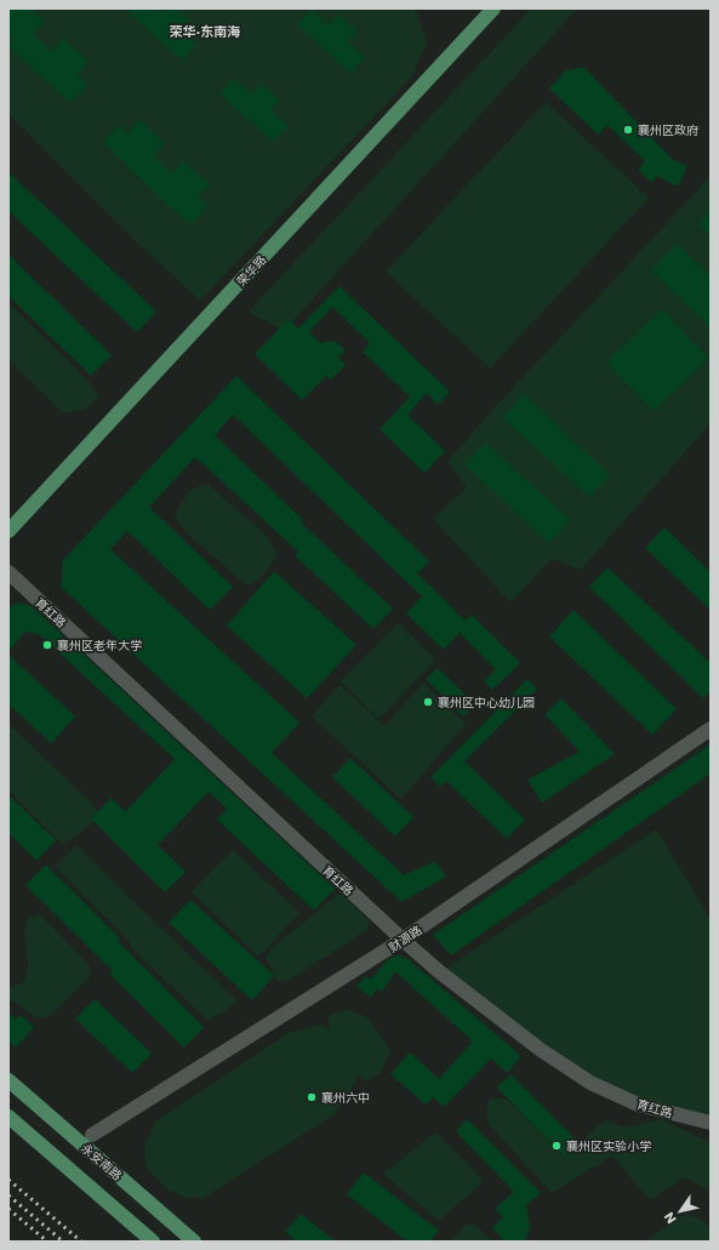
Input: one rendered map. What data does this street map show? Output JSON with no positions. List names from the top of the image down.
{
  "streets": {
    "main road": ["荣华路", "永安南路"],
    "street": ["育红路", "财源路"]
  },
  "crossings": [
    ["育红路", "财源路"]
  ],
  "districts": ["荣华·东南海"],
  "places": [
    "襄州区政府",
    "襄州区老年大学",
    "襄州区中心幼儿园",
    "襄州六中",
    "襄州区实验小学"
  ],
  "north": "bottom left"
}
